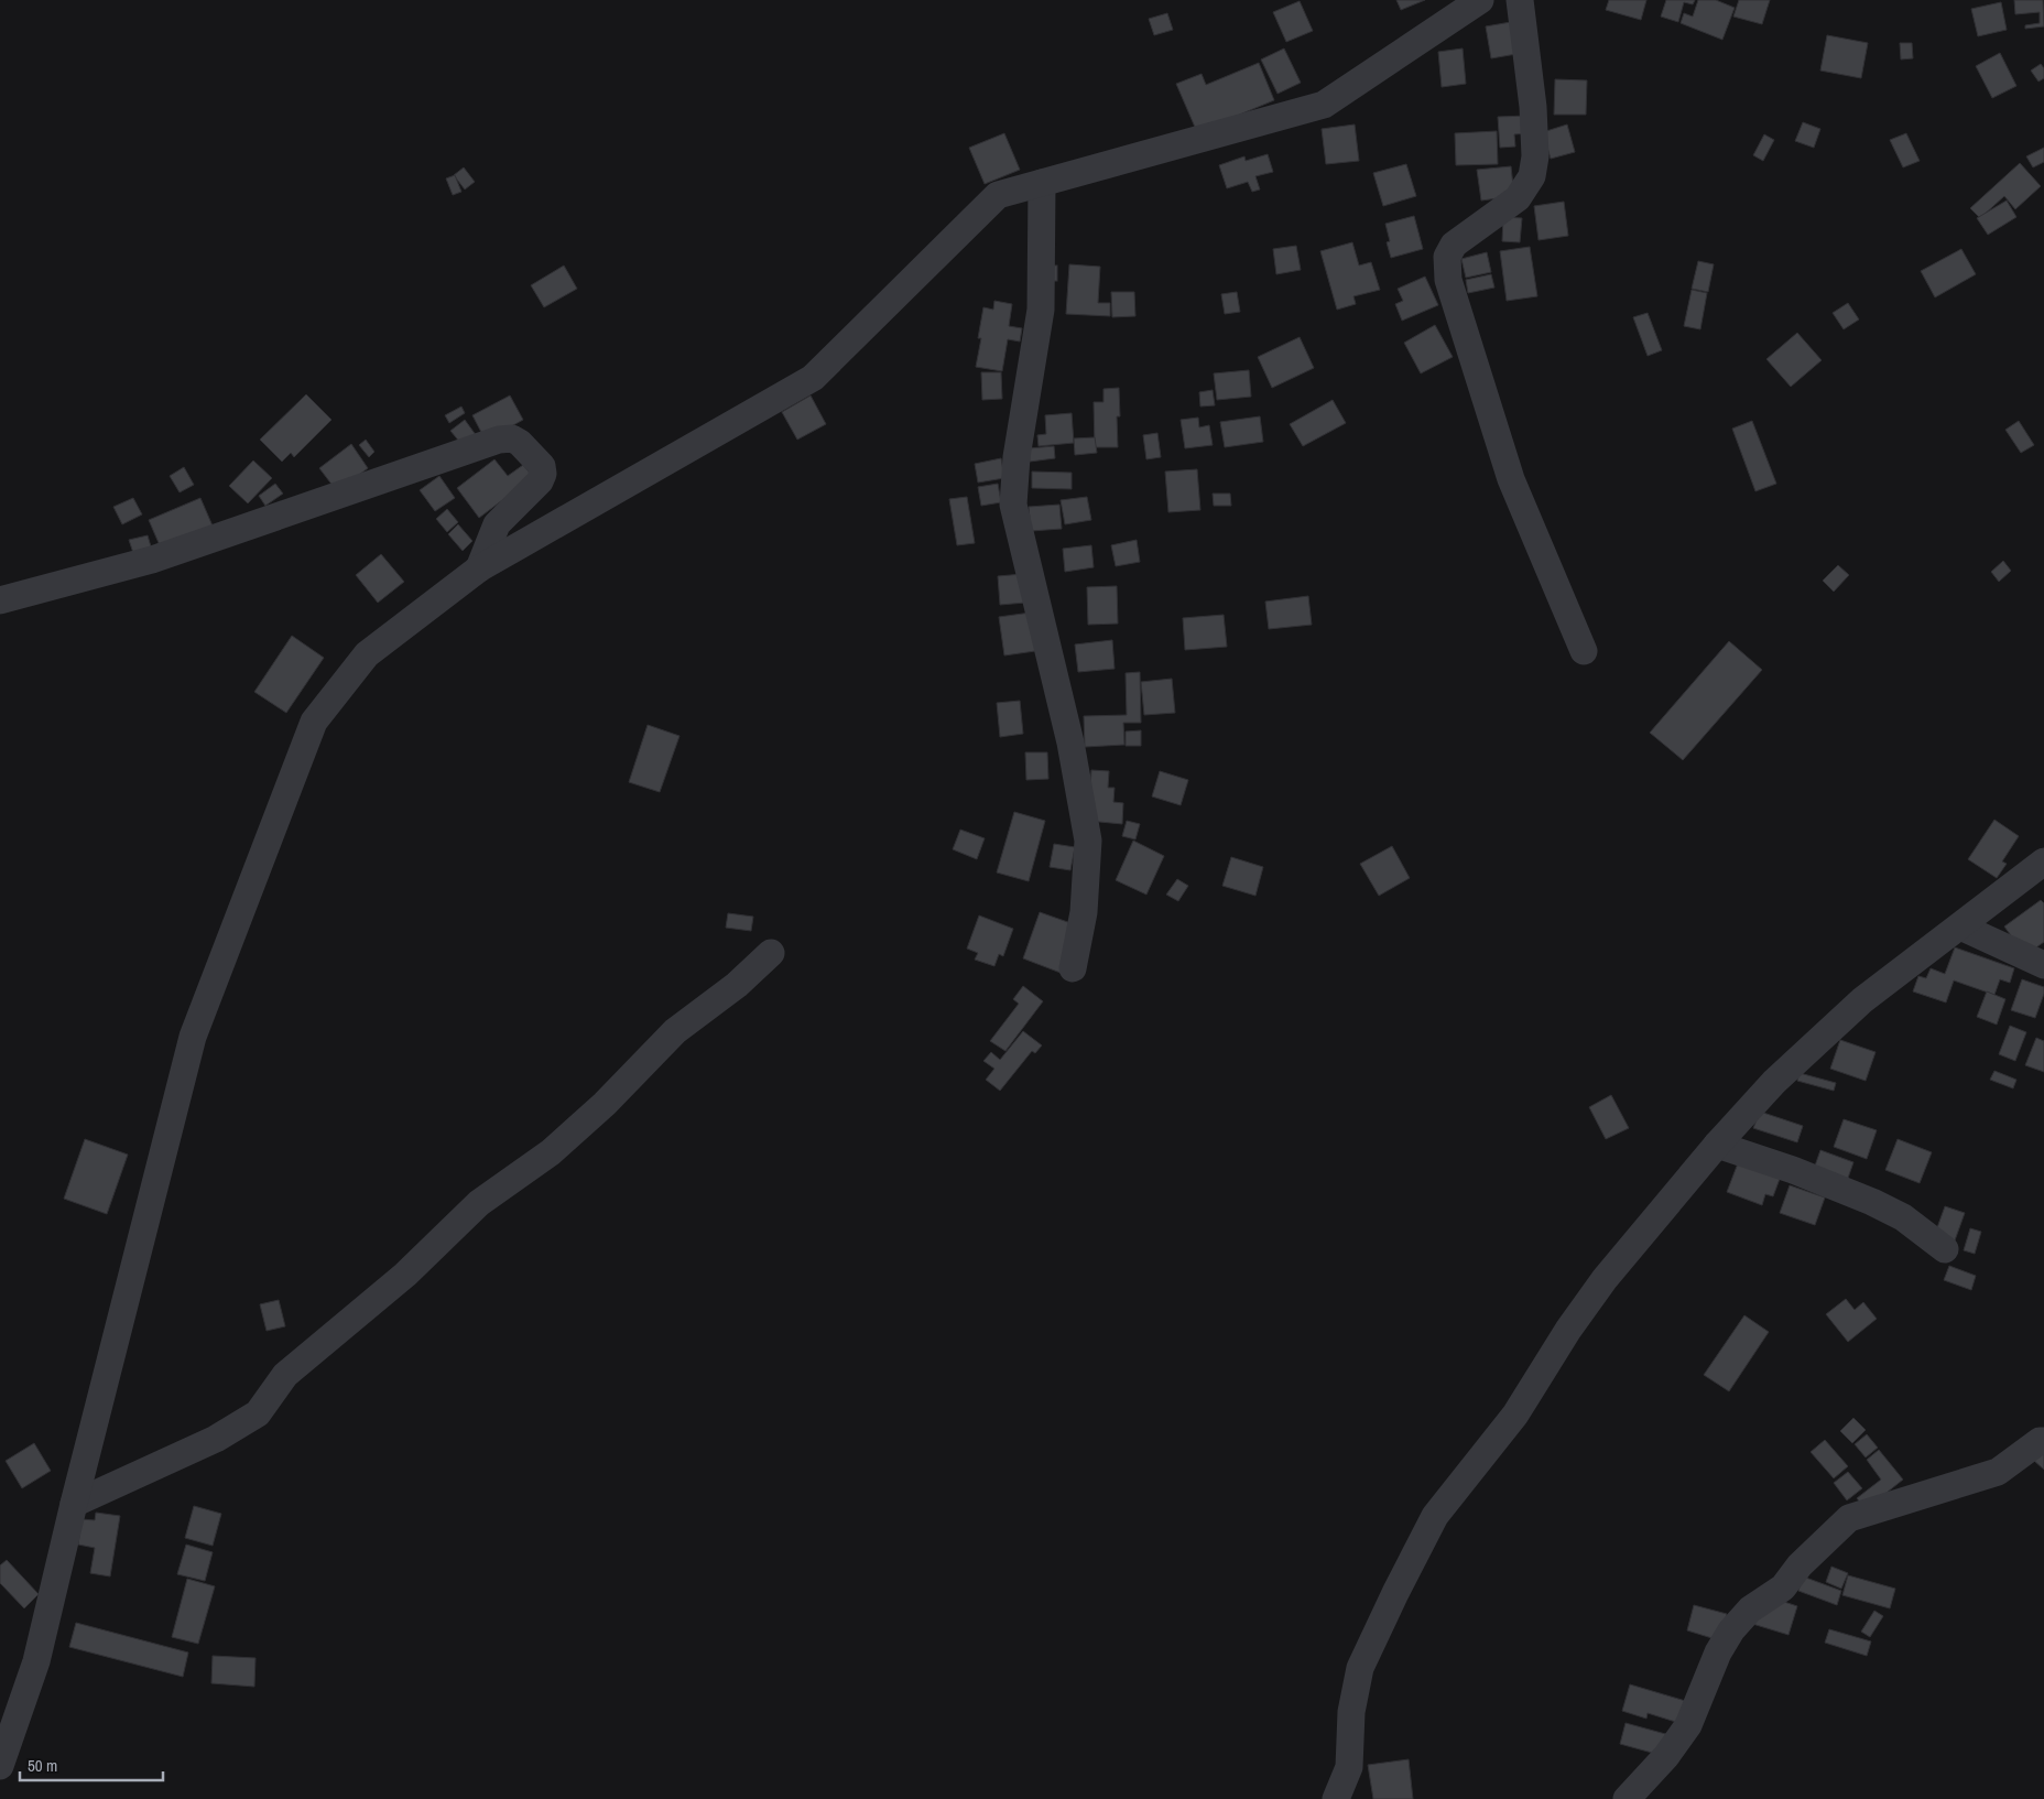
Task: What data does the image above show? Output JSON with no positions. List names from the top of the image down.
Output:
{
  "scale_bar": "50 m"
}
